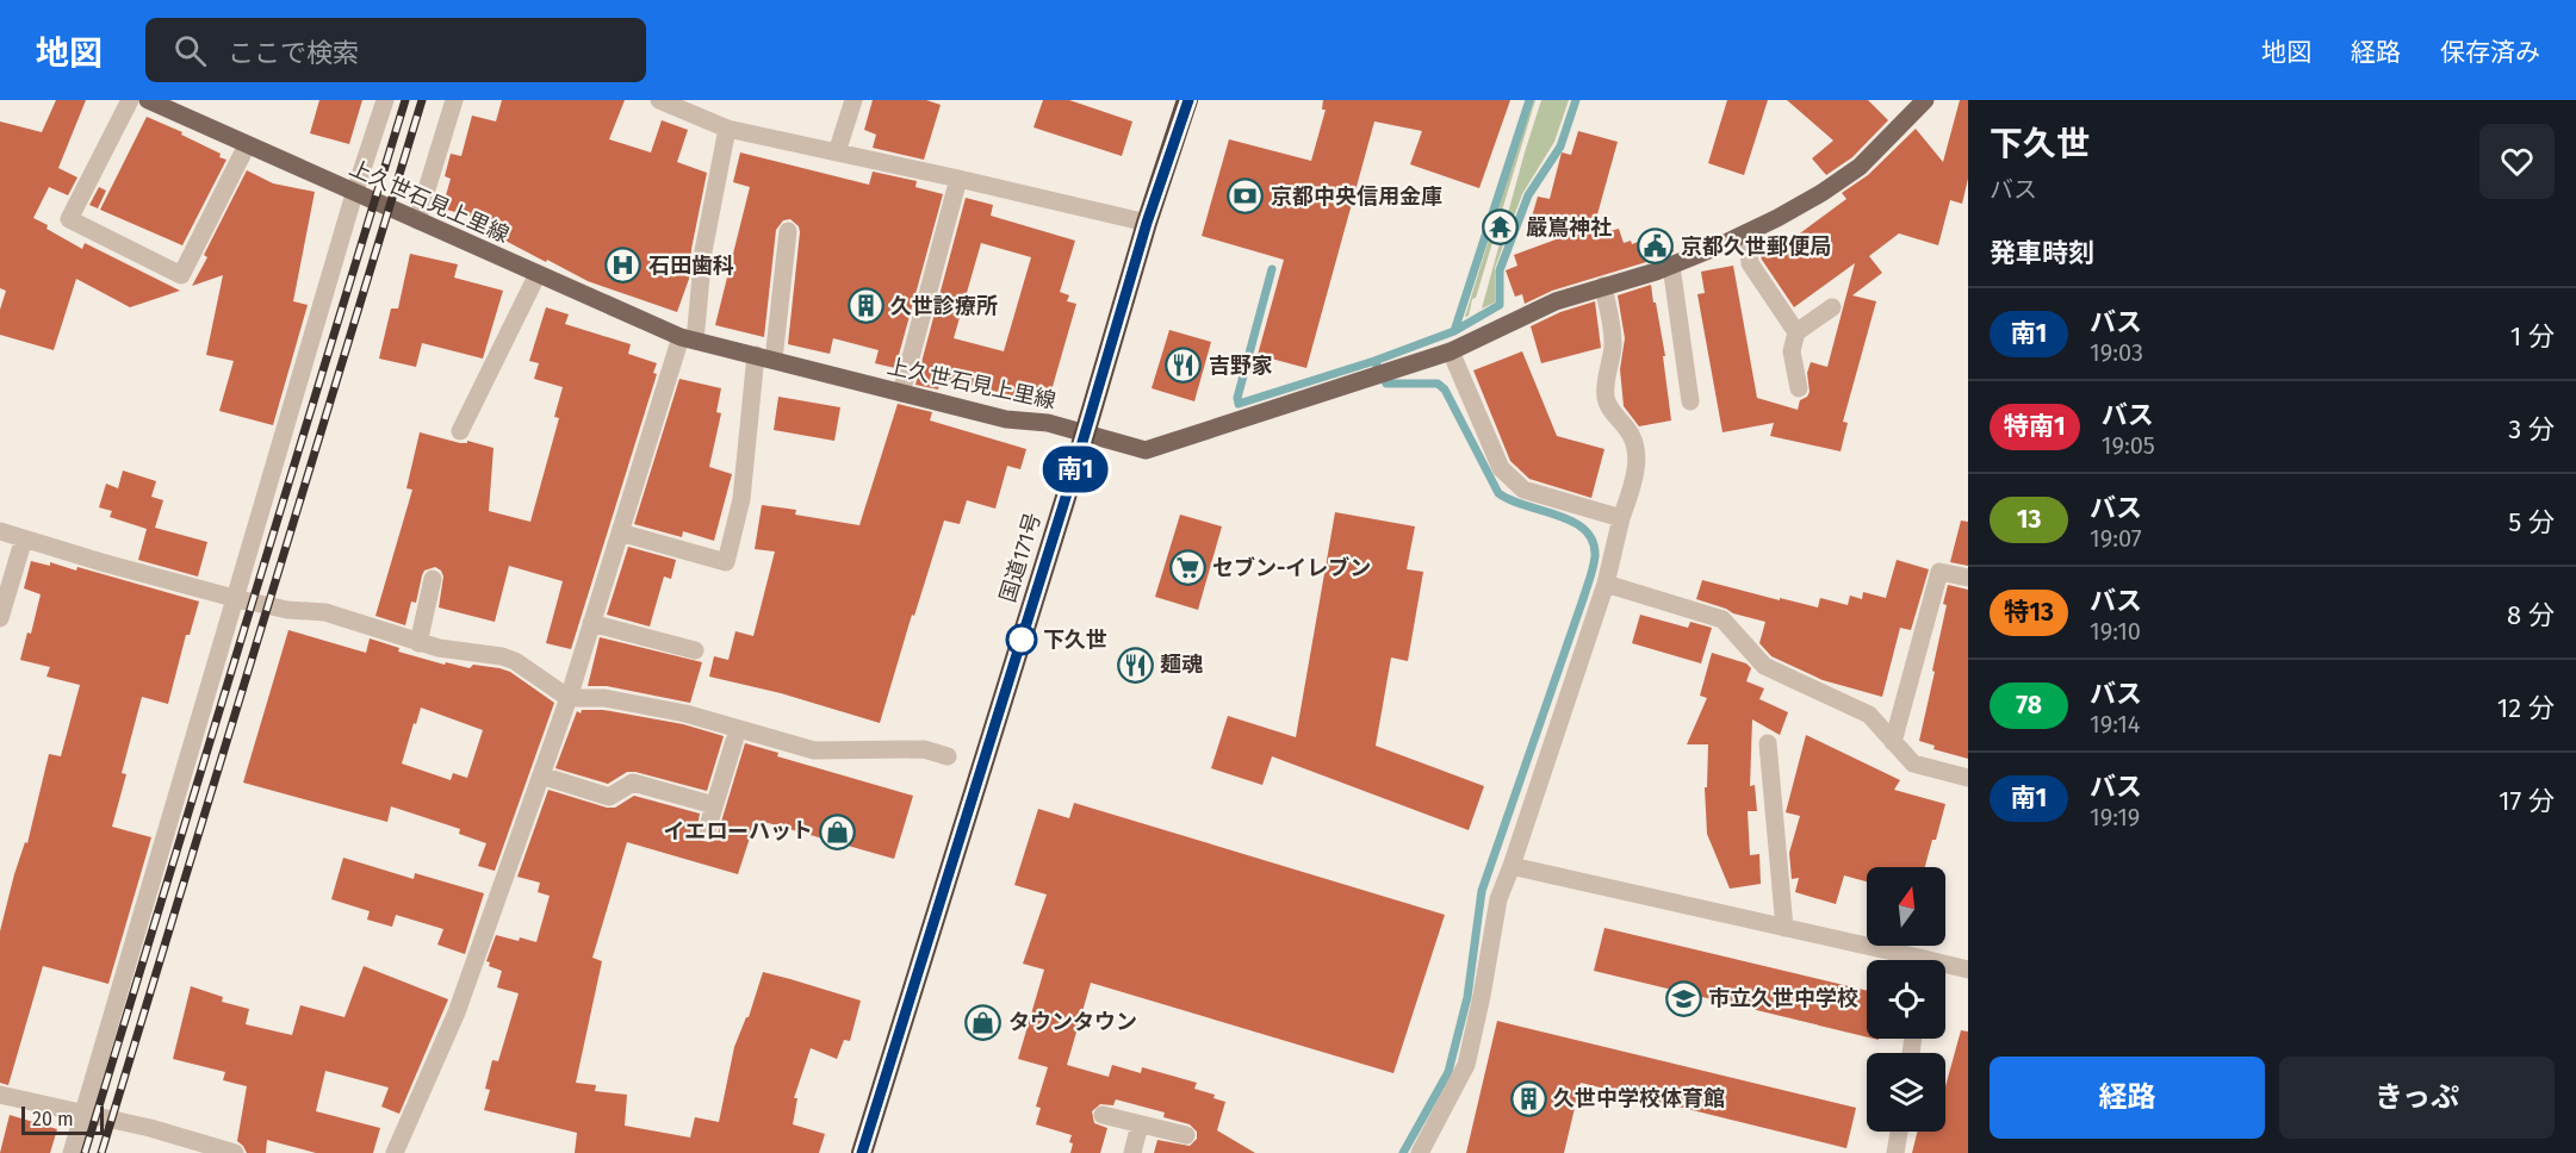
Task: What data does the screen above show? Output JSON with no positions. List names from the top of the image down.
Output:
{
  "streets": {
    "highway": ["国道171号"],
    "main road": ["上久世石見上里線"]
  },
  "crossings": [
    ["上久世石見上里線", "国道171号"]
  ],
  "places": {
    "bank": ["京都中央信用金庫"],
    "temple": ["嚴嶌神社"],
    "public building": ["京都久世郵便局"],
    "hospital": ["石田歯科"],
    "building": ["久世診療所", "久世中学校体育館"],
    "restaurant": ["吉野家", "麺魂"],
    "supermarket": ["セブン-イレブン"],
    "other": ["下久世"],
    "shop": ["イエローハット", "タウンタウン"],
    "school or university": ["市立久世中学校"]
  },
  "lines": ["bus line 南1"],
  "scale_bar": "20 m",
  "north": "top",
  "page": {
    "header": "地図",
    "search": "ここで検索",
    "nav": ["地図", "経路", "保存済み"],
    "on_map": "南1",
    "heading": [
      ["下久世", "バス"],
      "発車時刻"
    ],
    "list": [
      {
        "mark": "南1",
        "name": "バス",
        "note": "19:03",
        "value": "1 分"
      },
      {
        "mark": "特南1",
        "name": "バス",
        "note": "19:05",
        "value": "3 分"
      },
      {
        "mark": "13",
        "name": "バス",
        "note": "19:07",
        "value": "5 分"
      },
      {
        "mark": "特13",
        "name": "バス",
        "note": "19:10",
        "value": "8 分"
      },
      {
        "mark": "78",
        "name": "バス",
        "note": "19:14",
        "value": "12 分"
      },
      {
        "mark": "南1",
        "name": "バス",
        "note": "19:19",
        "value": "17 分"
      }
    ],
    "buttons": ["経路", "きっぷ"],
    "scale": "20 m"
  }
}
